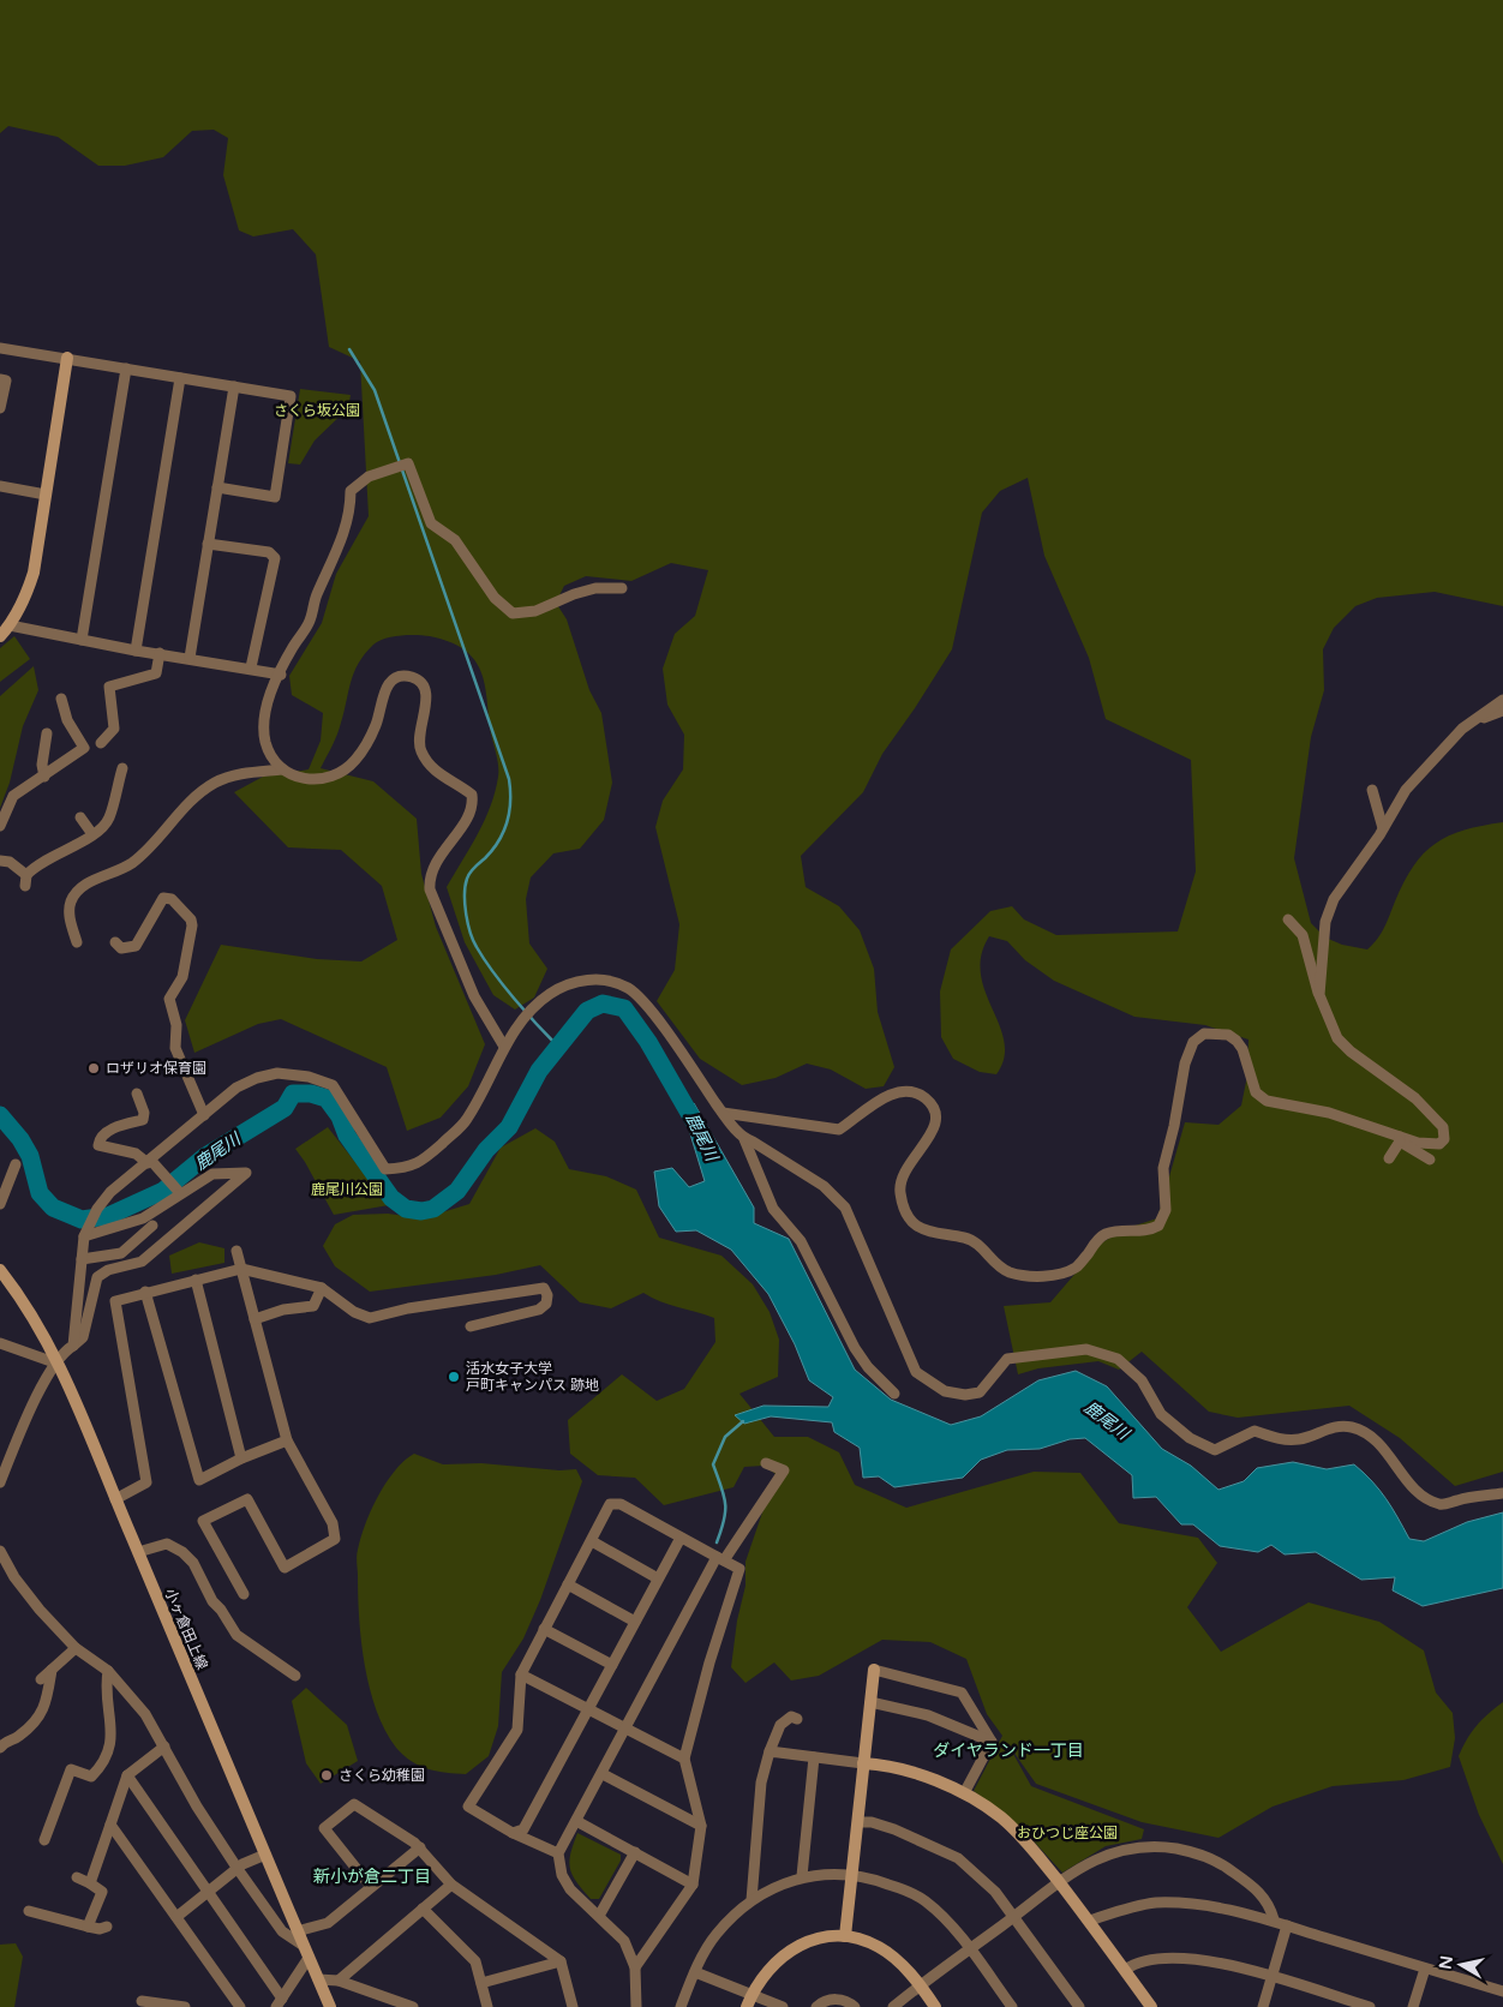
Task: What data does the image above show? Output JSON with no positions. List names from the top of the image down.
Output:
{
  "streets": {
    "street": ["小ヶ倉田上線"]
  },
  "districts": ["ダイヤランド一丁目", "新小が倉二丁目"],
  "water": ["鹿尾川"],
  "parks": ["さくら坂公園", "鹿尾川公園", "おひつじ座公園"],
  "places": ["ロザリオ保育園", "活水女子大学 戸町キャンパス 跡地", "さくら幼稚園"],
  "north": "left"
}
